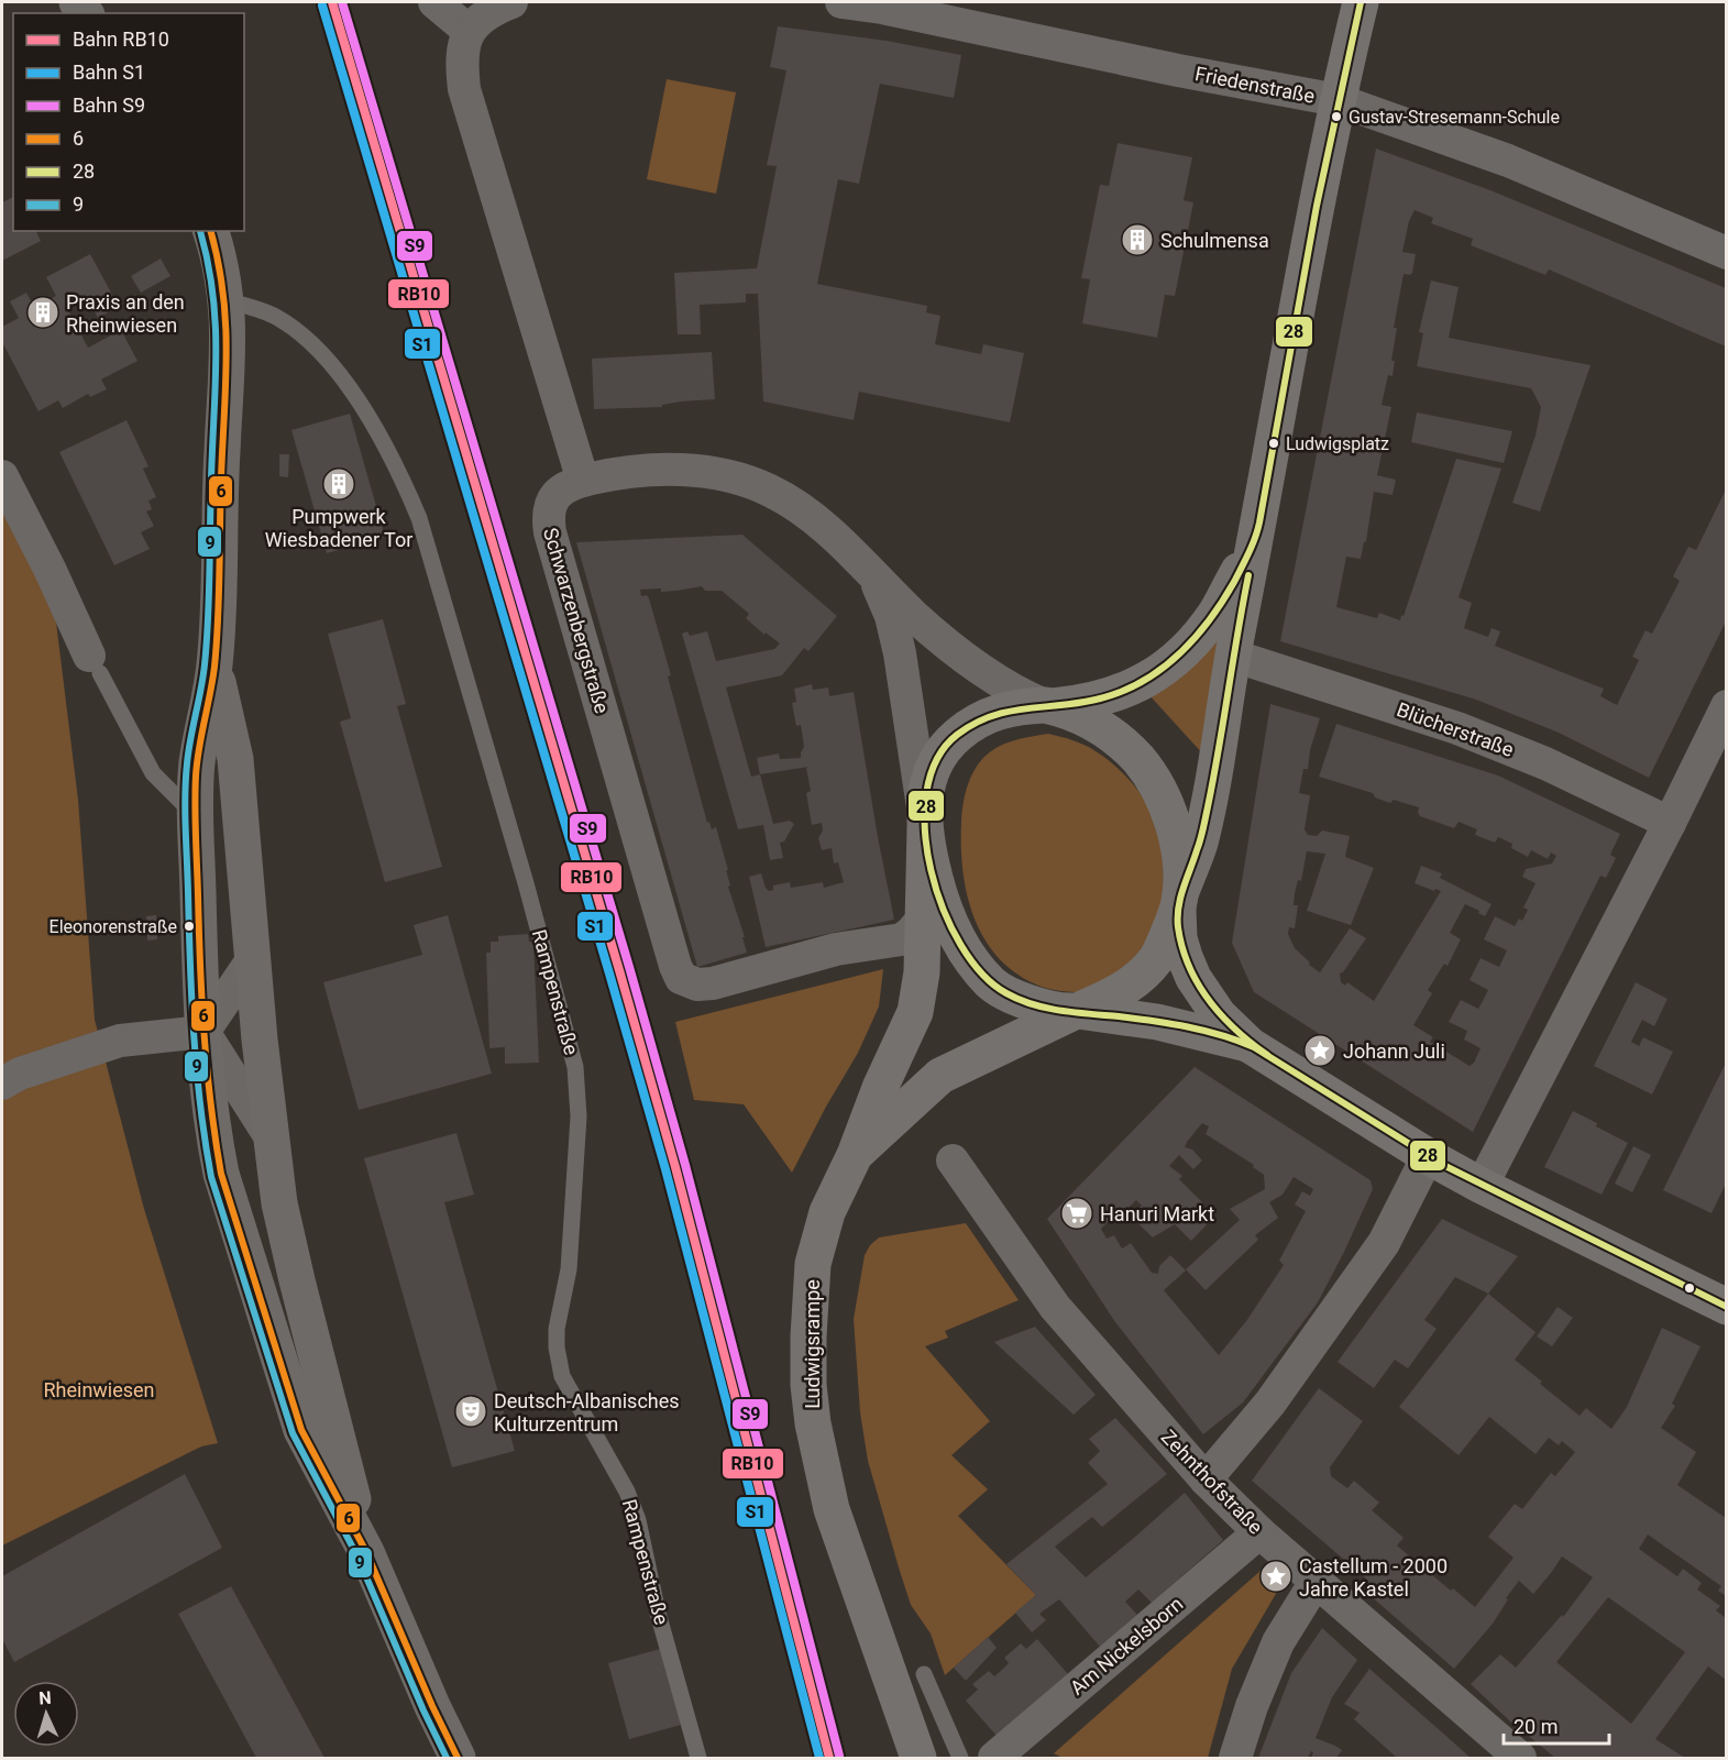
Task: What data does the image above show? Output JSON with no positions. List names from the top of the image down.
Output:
{
  "streets": {
    "main road": ["Ludwigsrampe"],
    "street": [
      "Friedenstraße",
      "Schwarzenbergstraße",
      "Blücherstraße",
      "Zehnthofstraße",
      "Am Nickelsborn"
    ],
    "lane": ["Rampenstraße"]
  },
  "crossings": [
    ["Schwarzenbergstraße", "Ludwigsrampe"],
    ["Zehnthofstraße", "Am Nickelsborn"]
  ],
  "parks": ["Rheinwiesen"],
  "places": {
    "other": ["Gustav-Stresemann-Schule", "Ludwigsplatz", "Eleonorenstraße"],
    "building": ["Schulmensa", "Praxis an den Rheinwiesen", "Pumpwerk Wiesbadener Tor"],
    "place": ["Johann Juli", "Castellum - 2000 Jahre Kastel"],
    "supermarket": ["Hanuri Markt"],
    "theatre": ["Deutsch-Albanisches Kulturzentrum"]
  },
  "lines": [
    "rail line RB10",
    "rail line S9",
    "transit line 28",
    "rail line S1",
    "transit line 6",
    "transit line 9"
  ],
  "legend": [
    "Bahn RB10",
    "Bahn S1",
    "Bahn S9",
    "6",
    "28",
    "9"
  ],
  "scale_bar": "20 m",
  "north": "top"
}
